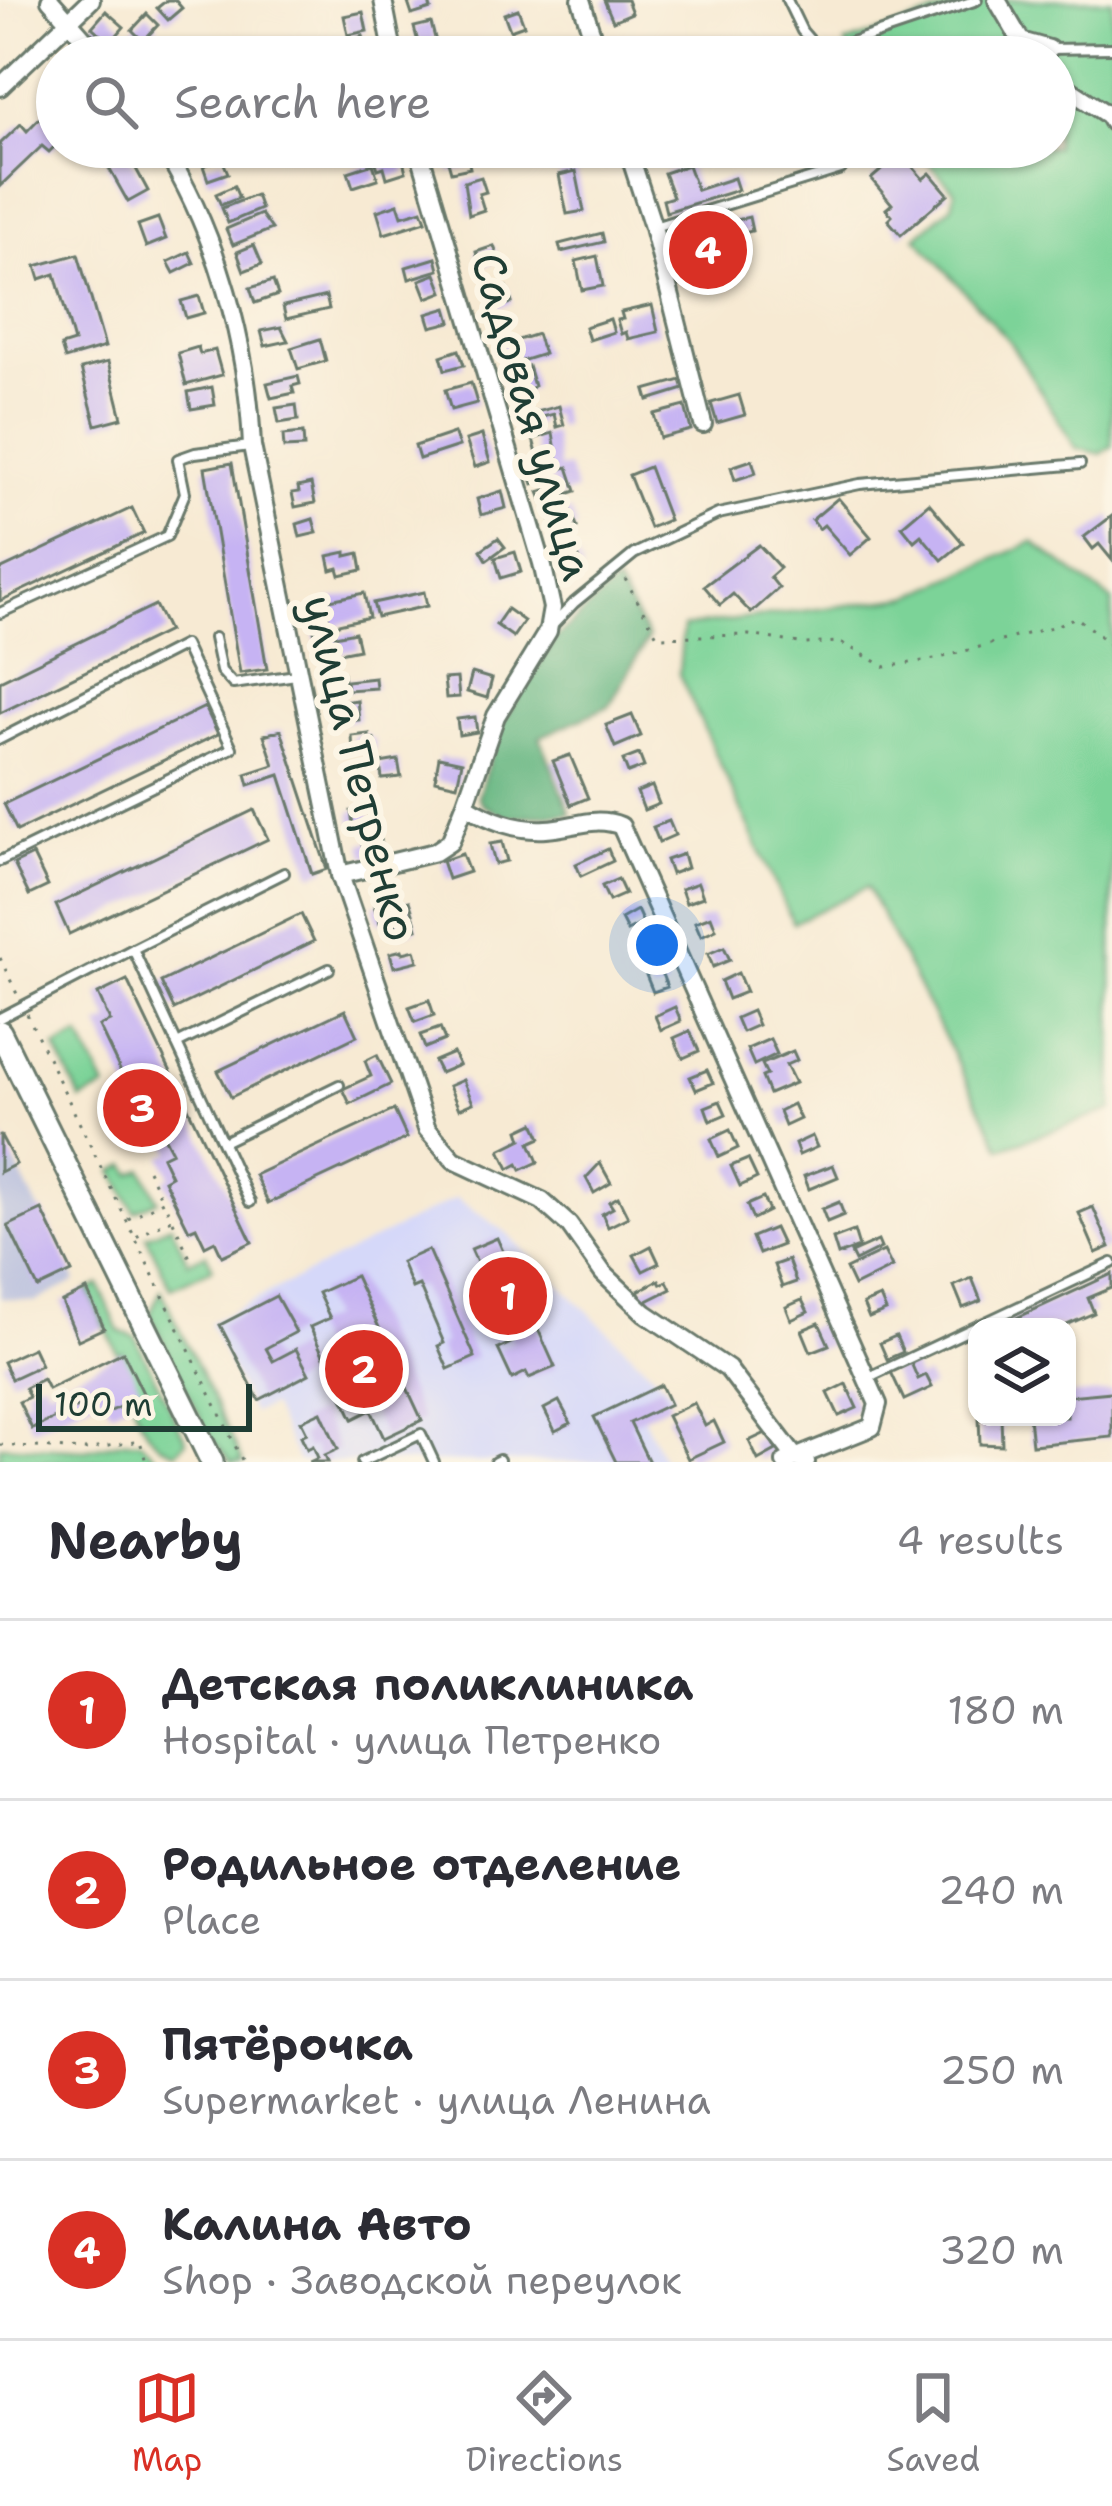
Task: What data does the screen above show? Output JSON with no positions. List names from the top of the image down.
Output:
{
  "streets": {
    "street": ["Садовая улица", "улица Петренко"]
  },
  "crossings": [
    ["Садовая улица", "улица Петренко"]
  ],
  "scale_bar": "100 m",
  "page": {
    "search": "Search here",
    "pins": [
      "4",
      "3",
      "1",
      "2"
    ],
    "scale": "100 m",
    "heading": ["Nearby", "4 results"],
    "list": [
      {
        "mark": "1",
        "name": "Детская поликлиника",
        "note": "Hospital · улица Петренко",
        "value": "180 m"
      },
      {
        "mark": "2",
        "name": "Родильное отделение",
        "note": "Place",
        "value": "240 m"
      },
      {
        "mark": "3",
        "name": "Пятёрочка",
        "note": "Supermarket · улица Ленина",
        "value": "250 m"
      },
      {
        "mark": "4",
        "name": "Калина Авто",
        "note": "Shop · Заводской переулок",
        "value": "320 m"
      }
    ],
    "nav": ["Map", "Directions", "Saved"]
  }
}
